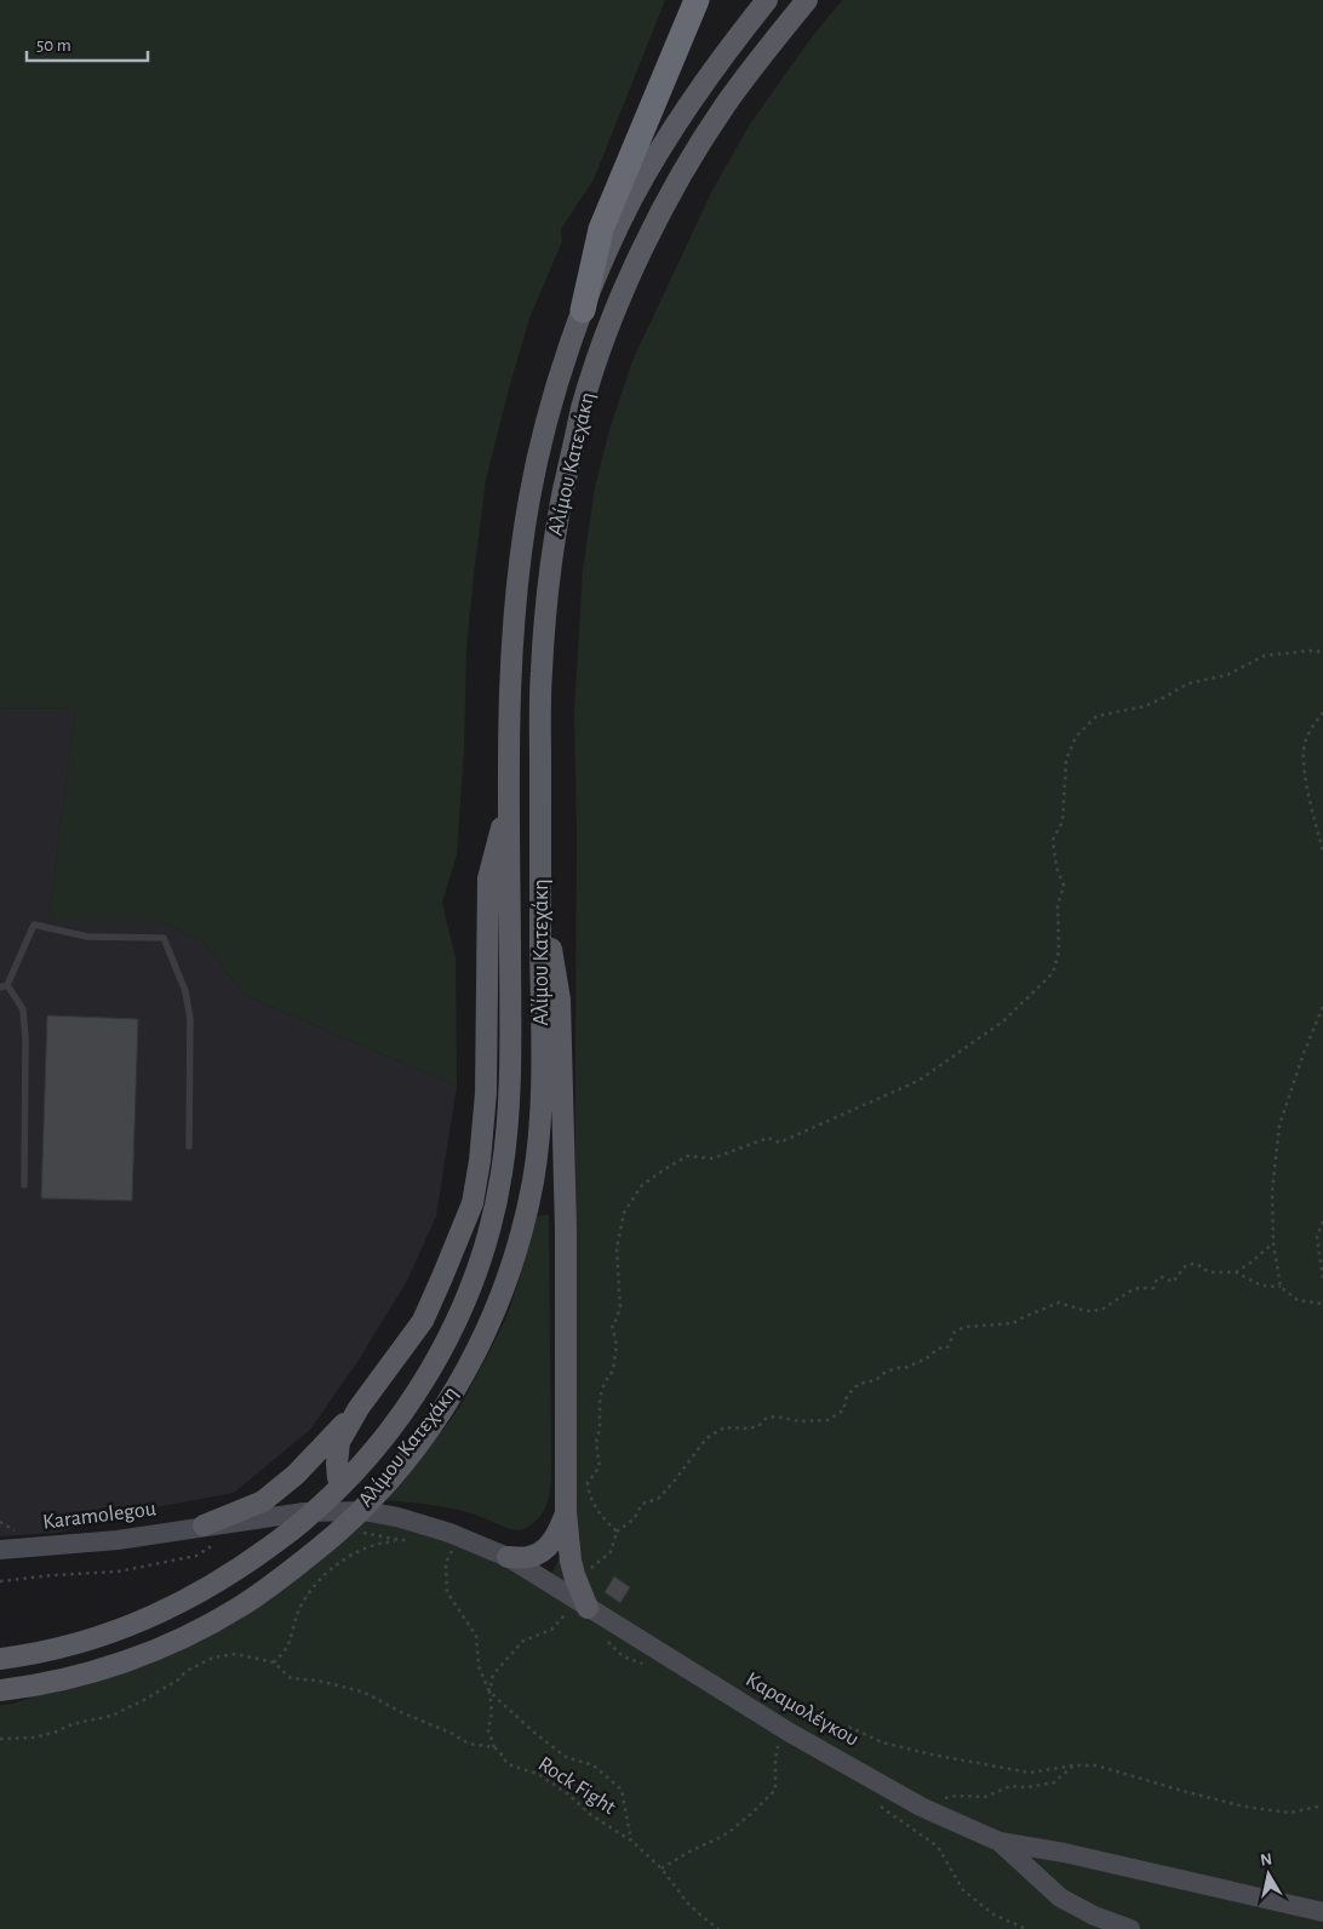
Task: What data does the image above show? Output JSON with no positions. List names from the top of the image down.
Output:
{
  "streets": {
    "main road": ["Αλίμου Κατεχάκη"],
    "street": ["Karamolegou", "Καραμολέγκου"],
    "path": ["Rock Fight"]
  },
  "scale_bar": "50 m",
  "north": "top"
}
